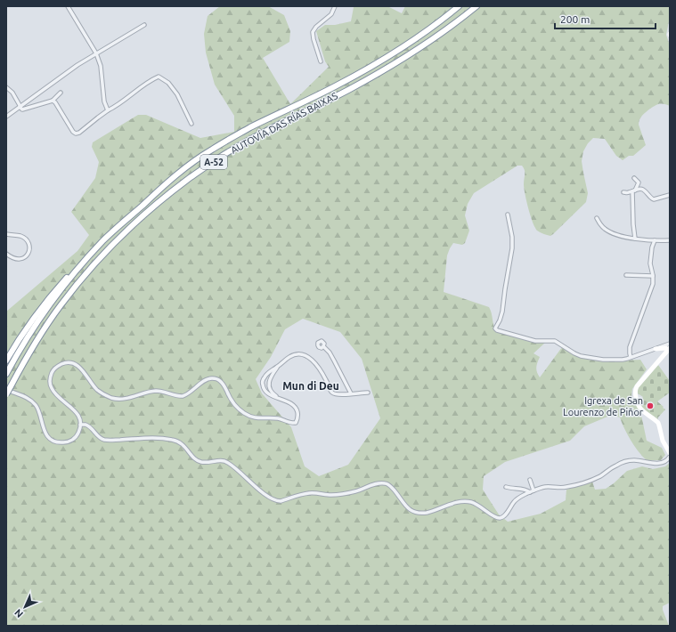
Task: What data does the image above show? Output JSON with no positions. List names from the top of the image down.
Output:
{
  "streets": {
    "highway": ["AUTOVÍA DAS RÍAS BAIXAS", "A-52"]
  },
  "districts": ["Mun di Deu"],
  "places": ["Igrexa de San Lourenzo de Piñor"],
  "scale_bar": "200 m",
  "north": "bottom left"
}
